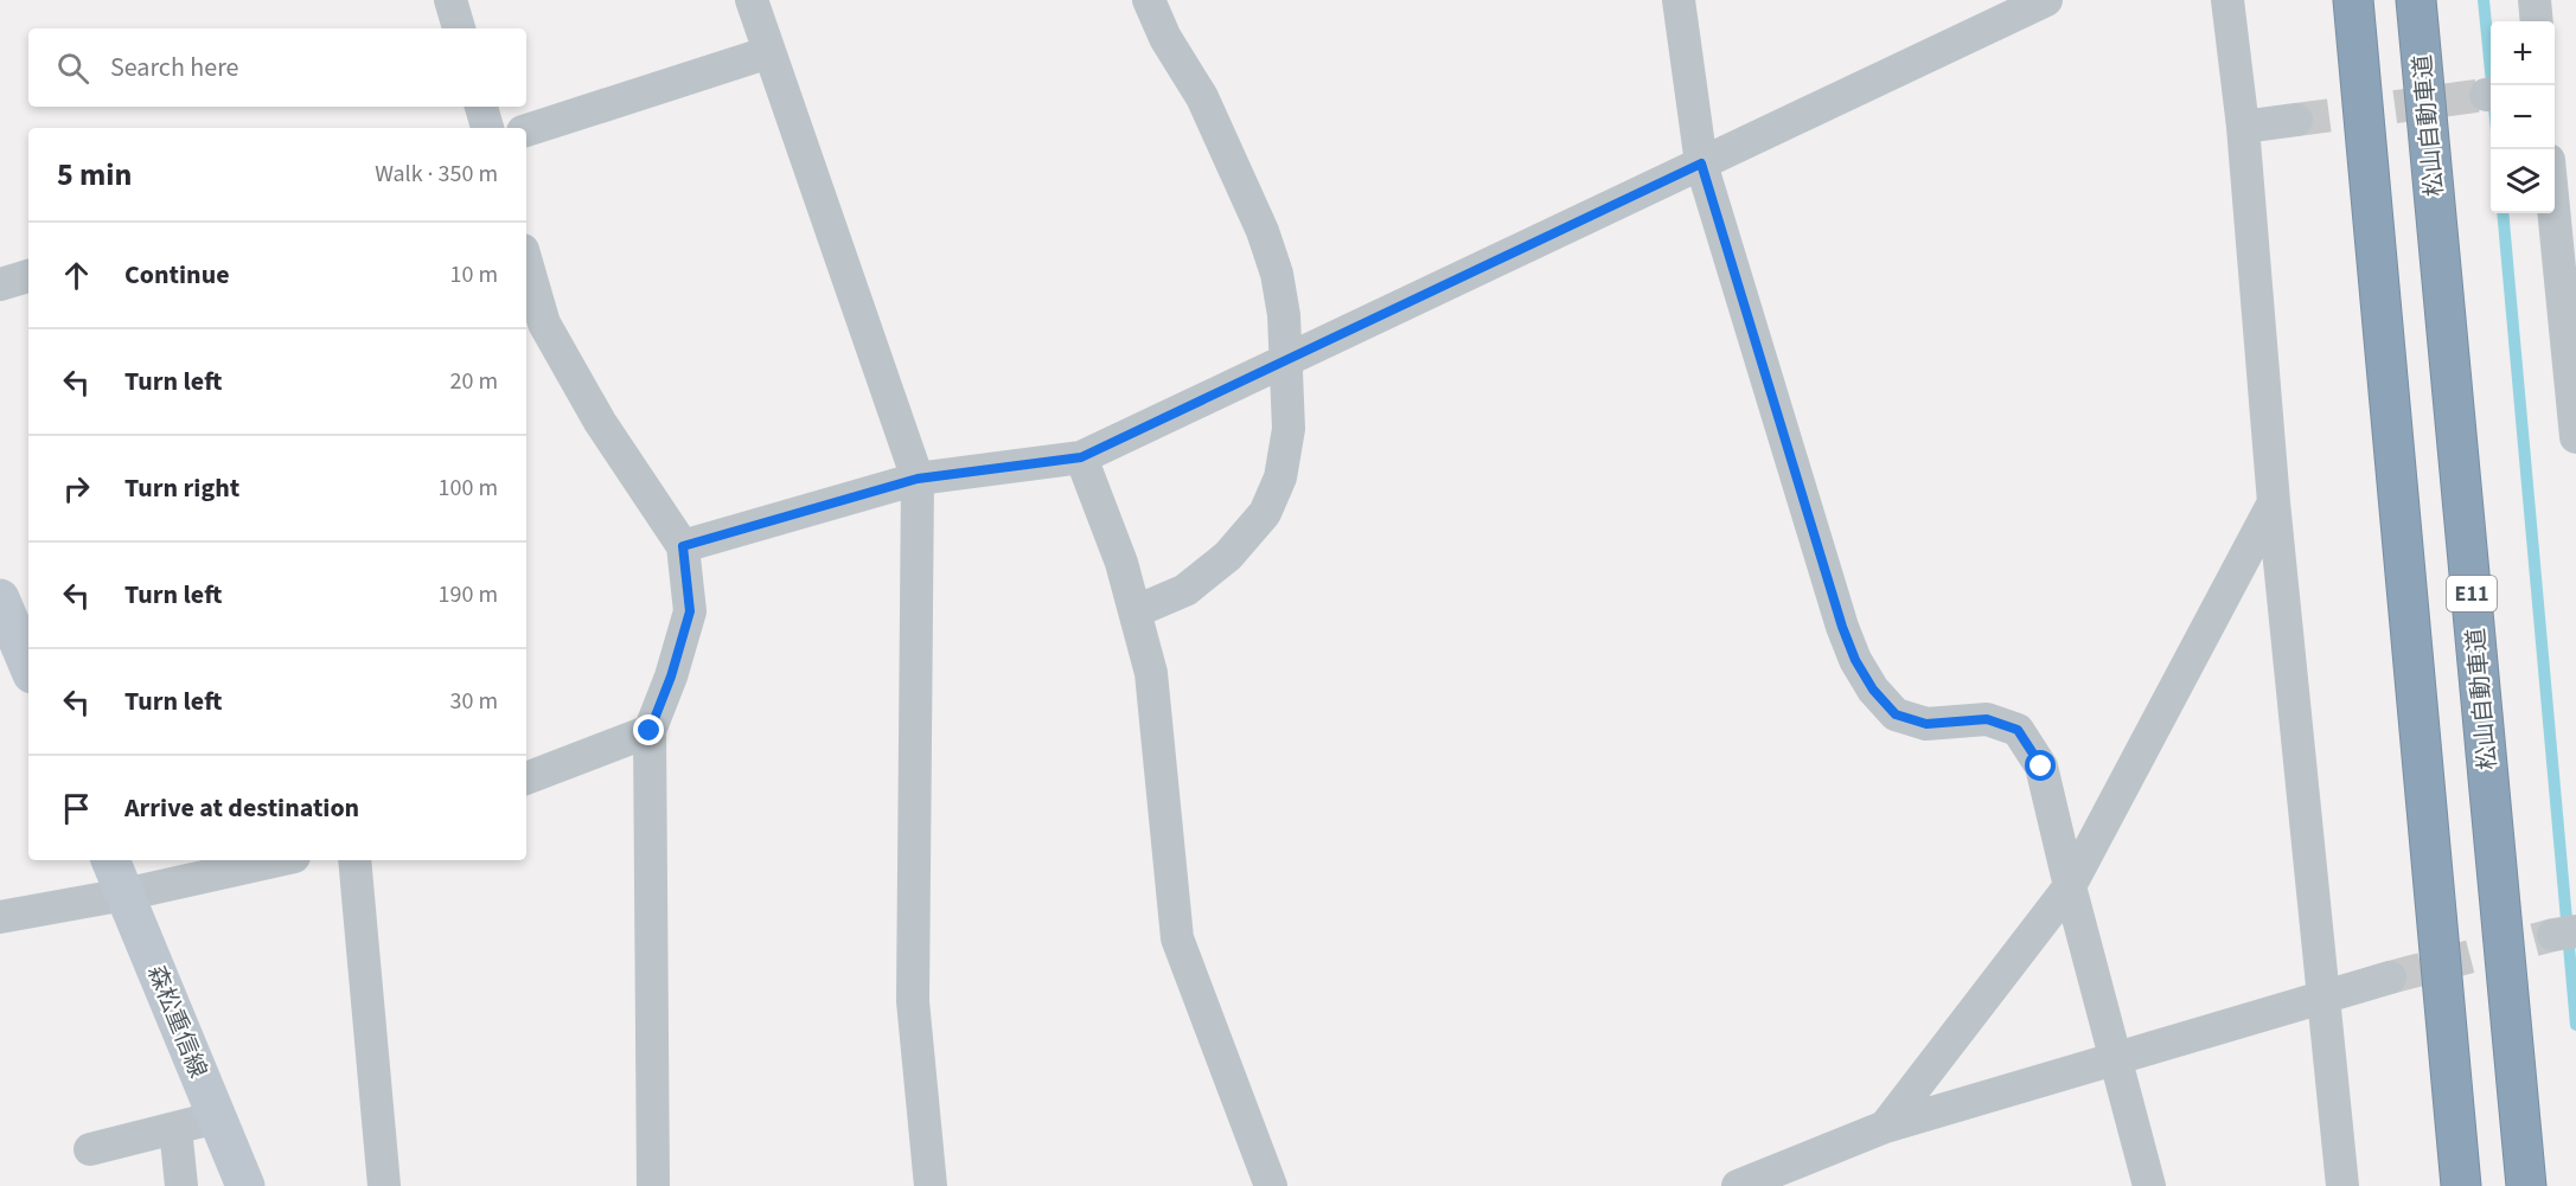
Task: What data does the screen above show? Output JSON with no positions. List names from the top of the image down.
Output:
{
  "streets": {
    "highway": ["松山自動車道", "E11"],
    "main road": ["森松重信線"]
  },
  "page": {
    "map_buttons": ["+", "−"],
    "search": "Search here",
    "heading": ["5 min", "Walk · 350 m"],
    "list": [
      ["Continue", "10 m"],
      ["Turn left", "20 m"],
      ["Turn right", "100 m"],
      ["Turn left", "190 m"],
      ["Turn left", "30 m"],
      "Arrive at destination"
    ]
  }
}
